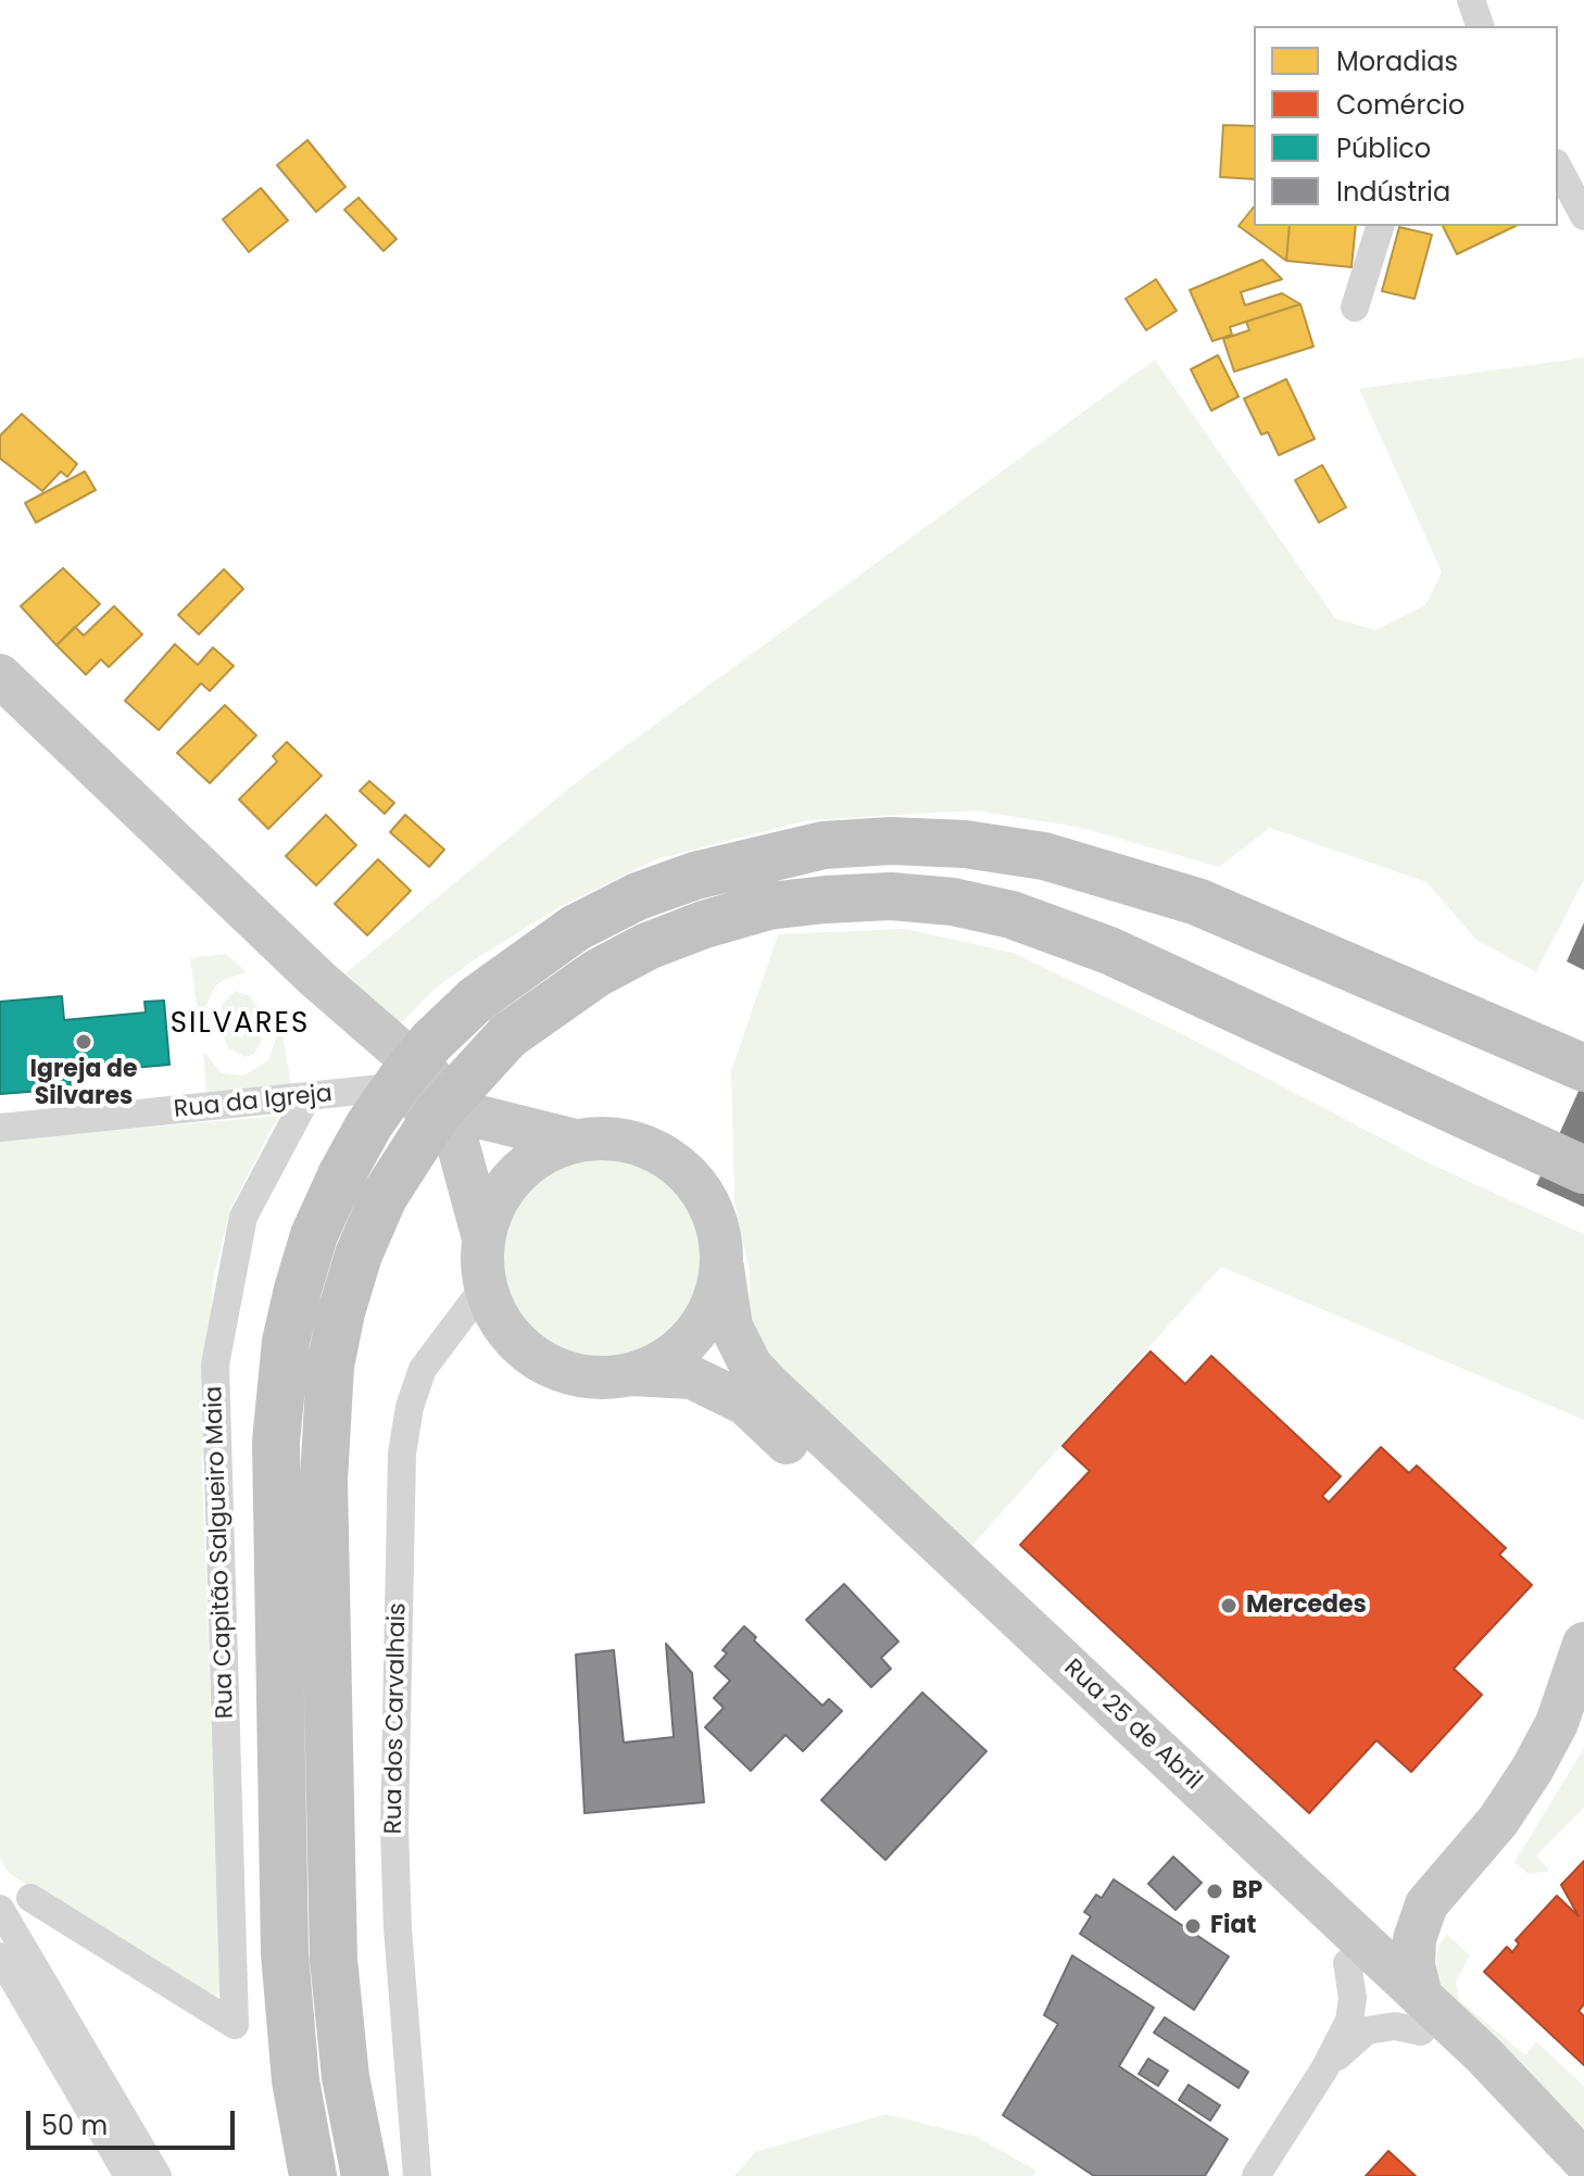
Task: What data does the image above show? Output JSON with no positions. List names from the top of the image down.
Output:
{
  "streets": {
    "main road": ["Rua 25 de Abril"],
    "street": ["Rua da Igreja", "Rua Capitão Salgueiro Maia", "Rua dos Carvalhais"]
  },
  "crossings": [
    ["Rua da Igreja", "Rua Capitão Salgueiro Maia"],
    ["Rua dos Carvalhais", "Rua 25 de Abril"]
  ],
  "districts": ["SILVARES"],
  "places": [
    "Igreja de Silvares",
    "Mercedes",
    "BP",
    "Fiat"
  ],
  "legend": [
    "Moradias",
    "Comércio",
    "Público",
    "Indústria"
  ],
  "scale_bar": "50 m"
}
